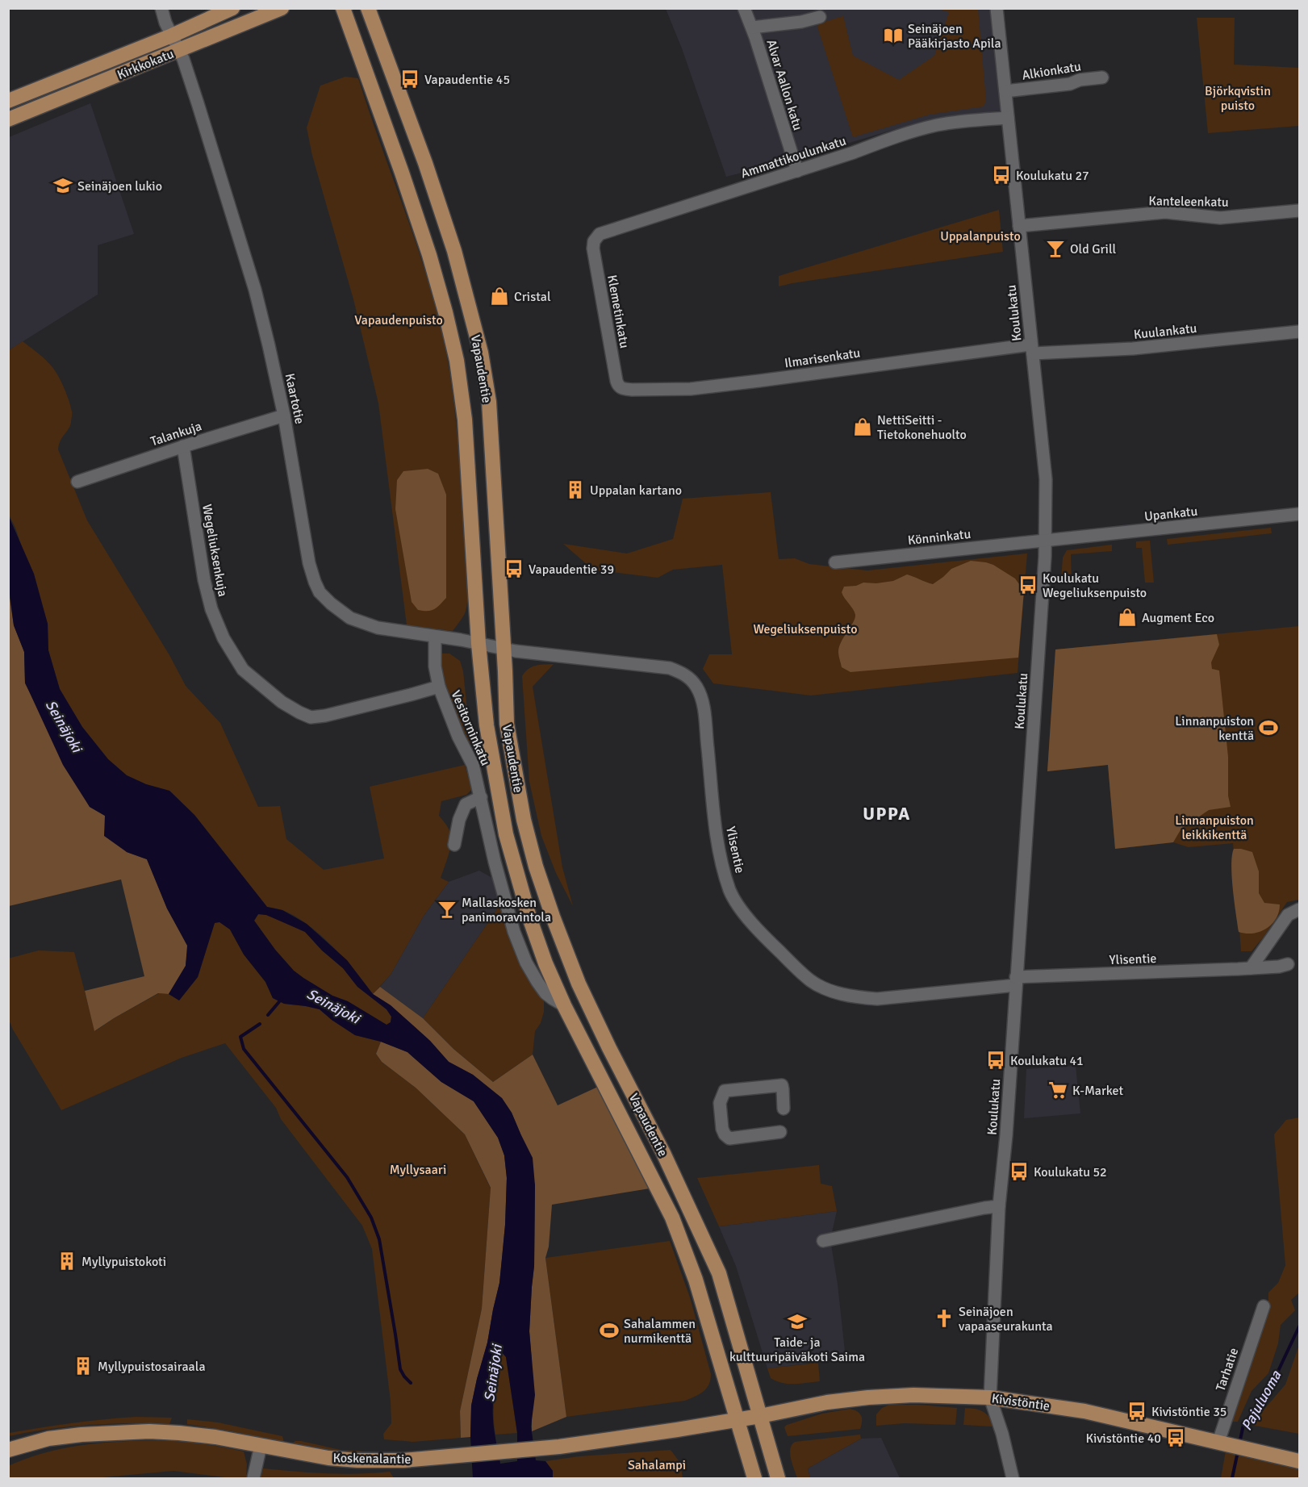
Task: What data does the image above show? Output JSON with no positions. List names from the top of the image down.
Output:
{
  "streets": {
    "main road": [
      "Kirkkokatu",
      "Vapaudentie",
      "Kivistöntie",
      "Koskenalantie"
    ],
    "street": [
      "Alkionkatu",
      "Alvar Aallon katu",
      "Ammattikoulunkatu",
      "Kanteleenkatu",
      "Klemetinkatu",
      "Koulukatu",
      "Kuulankatu",
      "Ilmarisenkatu",
      "Kaartotie",
      "Talankuja",
      "Upankatu",
      "Könninkatu",
      "Wegeliuksenkuja",
      "Vesitorninkatu",
      "Ylisentie",
      "Tarhatie"
    ]
  },
  "crossings": [
    ["Kirkkokatu", "Kaartotie"],
    ["Alkionkatu", "Koulukatu"],
    ["Alvar Aallon katu", "Ammattikoulunkatu"],
    ["Ammattikoulunkatu", "Klemetinkatu"],
    ["Ammattikoulunkatu", "Koulukatu"],
    ["Kanteleenkatu", "Koulukatu"],
    ["Klemetinkatu", "Ilmarisenkatu"],
    ["Koulukatu", "Kuulankatu"],
    ["Koulukatu", "Ilmarisenkatu"],
    ["Koulukatu", "Upankatu"],
    ["Koulukatu", "Könninkatu"],
    ["Koulukatu", "Ylisentie"],
    ["Koulukatu", "Kivistöntie"],
    ["Kuulankatu", "Ilmarisenkatu"],
    ["Vapaudentie", "Kaartotie"],
    ["Vapaudentie", "Vesitorninkatu"],
    ["Vapaudentie", "Ylisentie"],
    ["Vapaudentie", "Kivistöntie"],
    ["Vapaudentie", "Koskenalantie"],
    ["Kaartotie", "Talankuja"],
    ["Kaartotie", "Vesitorninkatu"],
    ["Kaartotie", "Ylisentie"],
    ["Talankuja", "Wegeliuksenkuja"],
    ["Upankatu", "Könninkatu"],
    ["Wegeliuksenkuja", "Vesitorninkatu"],
    ["Tarhatie", "Kivistöntie"],
    ["Kivistöntie", "Koskenalantie"]
  ],
  "districts": ["UPPA"],
  "water": ["Seinäjoki", "Pajuluoma"],
  "parks": [
    "Björkqvistin puisto",
    "Uppalanpuisto",
    "Vapaudenpuisto",
    "Wegeliuksenpuisto",
    "Linnanpuiston leikkikenttä",
    "Myllysaari",
    "Sahalampi"
  ],
  "places": {
    "library": ["Seinäjoen Pääkirjasto Apila"],
    "bus stop": [
      "Vapaudentie 45",
      "Koulukatu 27",
      "Vapaudentie 39",
      "Koulukatu Wegeliuksenpuisto",
      "Koulukatu 41",
      "Koulukatu 52",
      "Kivistöntie 35",
      "Kivistöntie 40"
    ],
    "school or university": ["Seinäjoen lukio", "Taide- ja kulttuuripäiväkoti Saima"],
    "bar": ["Old Grill", "Mallaskosken panimoravintola"],
    "shop": ["Cristal", "NettiSeitti - Tietokonehuolto", "Augment Eco"],
    "building": ["Uppalan kartano", "Myllypuistokoti", "Myllypuistosairaala"],
    "sports": ["Linnanpuiston kenttä", "Sahalammen nurmikenttä"],
    "supermarket": ["K-Market"],
    "church": ["Seinäjoen vapaaseurakunta"]
  }
}
